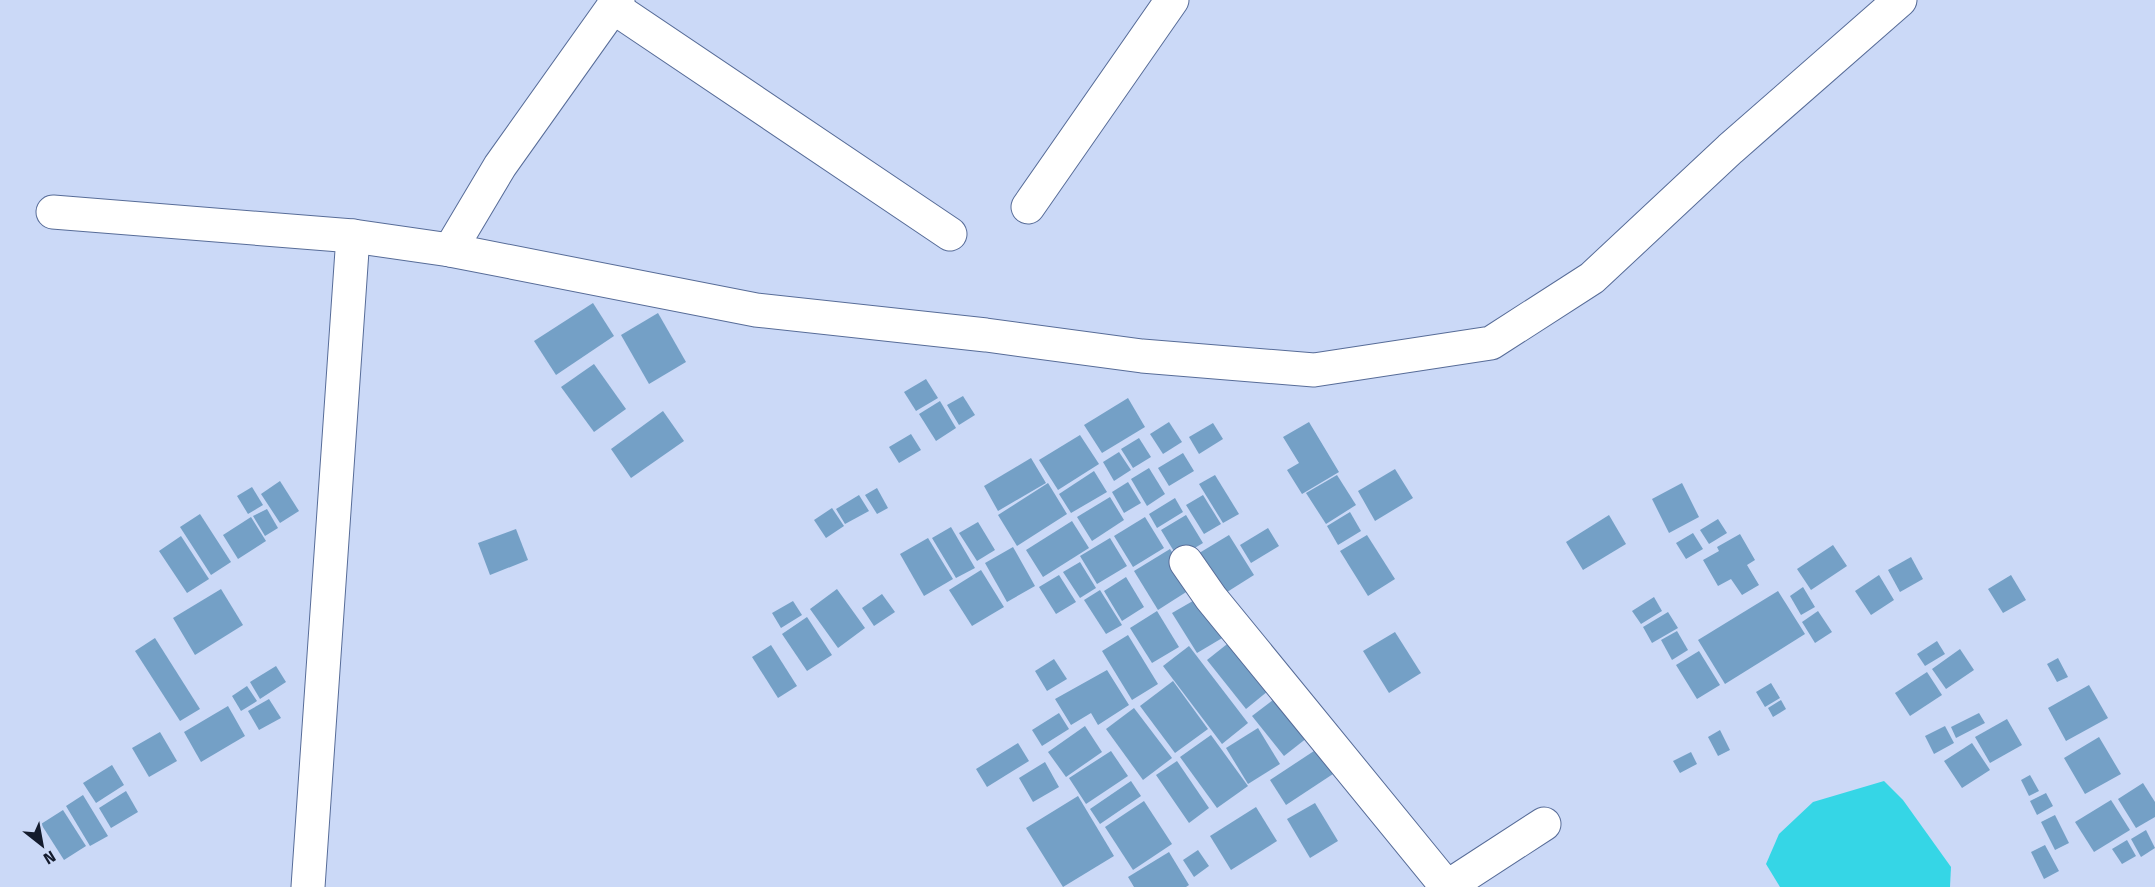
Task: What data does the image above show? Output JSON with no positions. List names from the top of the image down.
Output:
{
  "north": "bottom right"
}
